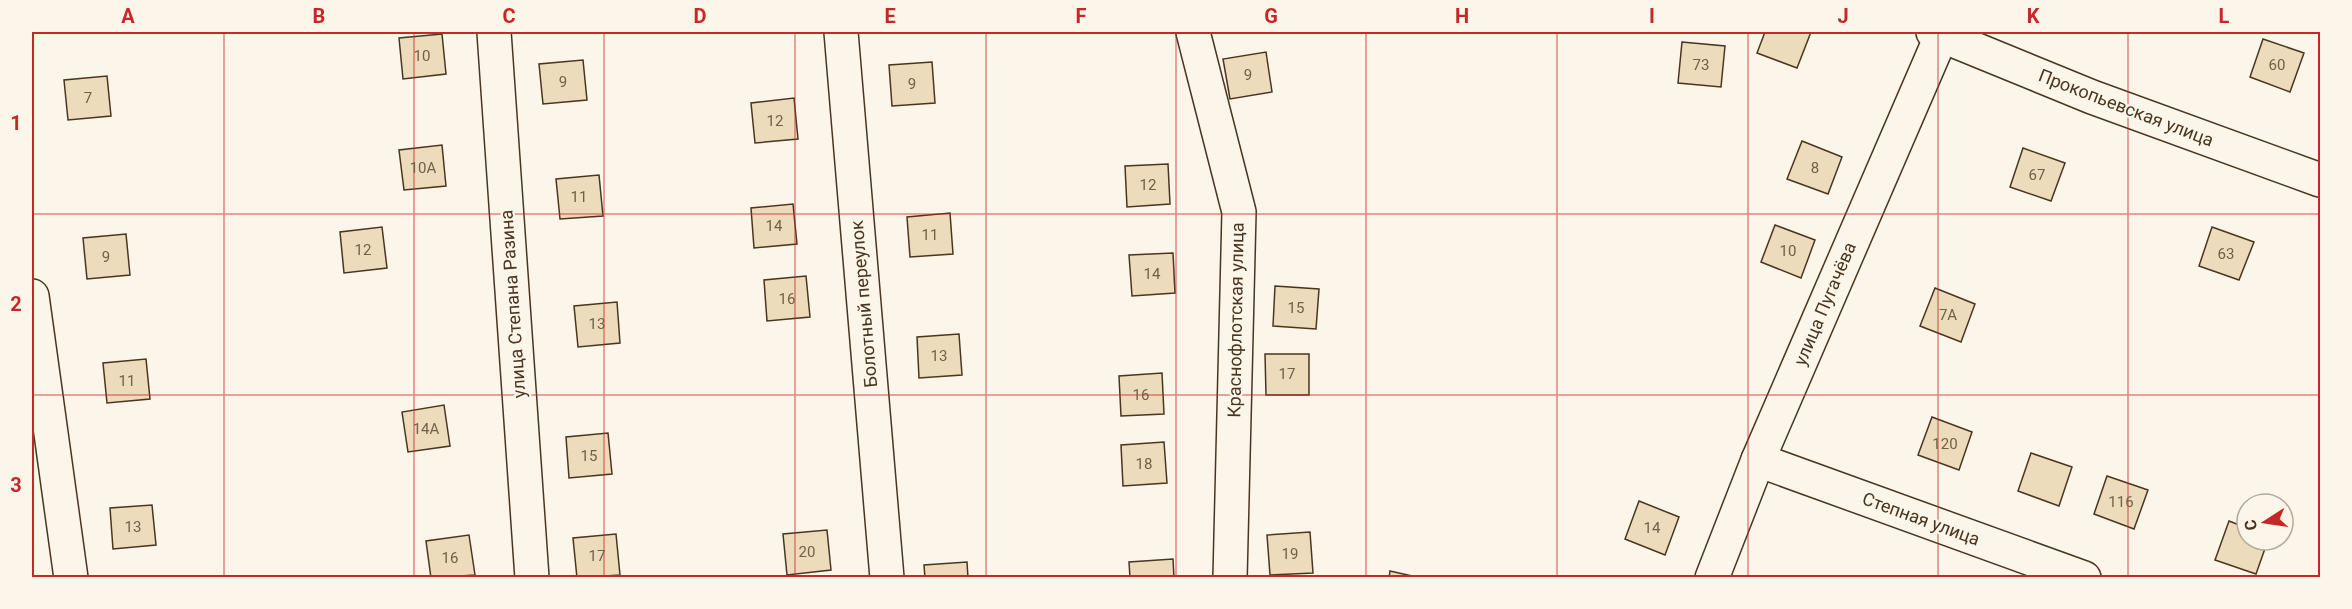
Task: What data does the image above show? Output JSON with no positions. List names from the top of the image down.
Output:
{
  "streets": {
    "street": [
      "Прокопьевская улица",
      "улица Степана Разина",
      "Болотный переулок",
      "улица Пугачёва",
      "Краснофлотская улица",
      "Степная улица"
    ]
  },
  "crossings": [
    ["Прокопьевская улица", "улица Пугачёва"],
    ["улица Пугачёва", "Степная улица"]
  ],
  "house_numbers": [
    "10",
    "73",
    "60",
    "9",
    "9",
    "9",
    "7",
    "12",
    "10А",
    "8",
    "67",
    "12",
    "11",
    "14",
    "11",
    "12",
    "10",
    "63",
    "9",
    "14",
    "16",
    "15",
    "7А",
    "13",
    "13",
    "17",
    "11",
    "16",
    "14А",
    "120",
    "15",
    "18",
    "116",
    "13",
    "14",
    "20",
    "19",
    "17",
    "16"
  ],
  "north": "left",
  "grid": {
    "columns": [
      "A",
      "B",
      "C",
      "D",
      "E",
      "F",
      "G",
      "H",
      "I",
      "J",
      "K",
      "L"
    ],
    "rows": ["1", "2", "3"]
  }
}
